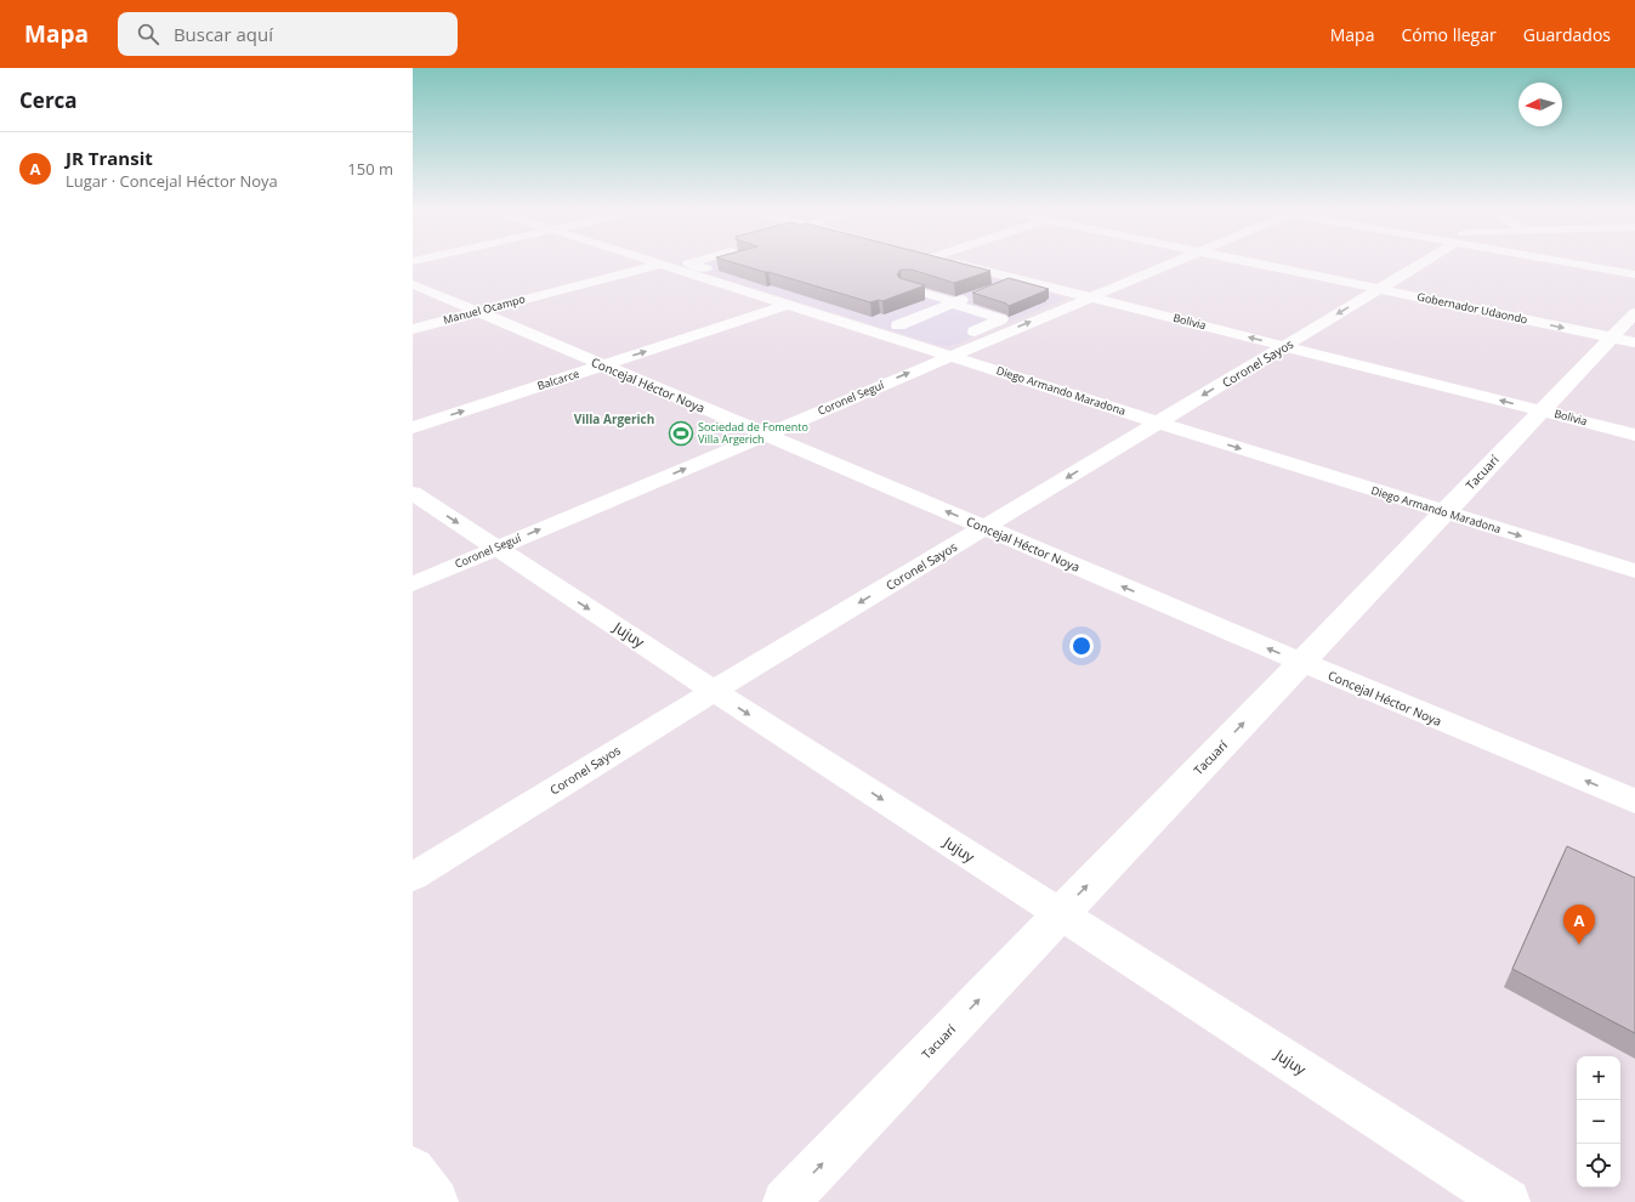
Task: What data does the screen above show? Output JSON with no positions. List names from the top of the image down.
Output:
{
  "streets": {
    "street": [
      "Gobernador Udaondo",
      "Manuel Ocampo",
      "Bolivia",
      "Coronel Sayos",
      "Balcarce",
      "Concejal Héctor Noya",
      "Diego Armando Maradona",
      "Coronel Seguí",
      "Tacuarí",
      "Jujuy"
    ]
  },
  "crossings": [
    ["Gobernador Udaondo", "Coronel Sayos"],
    ["Gobernador Udaondo", "Tacuarí"],
    ["Manuel Ocampo", "Concejal Héctor Noya"],
    ["Manuel Ocampo", "Diego Armando Maradona"],
    ["Bolivia", "Coronel Sayos"],
    ["Bolivia", "Coronel Seguí"],
    ["Bolivia", "Tacuarí"],
    ["Coronel Sayos", "Concejal Héctor Noya"],
    ["Coronel Sayos", "Diego Armando Maradona"],
    ["Coronel Sayos", "Jujuy"],
    ["Balcarce", "Concejal Héctor Noya"],
    ["Balcarce", "Diego Armando Maradona"],
    ["Concejal Héctor Noya", "Coronel Seguí"],
    ["Concejal Héctor Noya", "Tacuarí"],
    ["Diego Armando Maradona", "Coronel Seguí"],
    ["Diego Armando Maradona", "Tacuarí"],
    ["Coronel Seguí", "Jujuy"],
    ["Tacuarí", "Jujuy"]
  ],
  "one_way": [
    "Gobernador Udaondo",
    "Bolivia",
    "Coronel Sayos",
    "Balcarce",
    "Concejal Héctor Noya",
    "Diego Armando Maradona",
    "Coronel Seguí",
    "Tacuarí",
    "Jujuy"
  ],
  "districts": ["Villa Argerich"],
  "places": {
    "sports": ["Sociedad de Fomento Villa Argerich"]
  },
  "north": "left",
  "page": {
    "header": "Mapa",
    "search": "Buscar aquí",
    "nav": ["Mapa", "Cómo llegar", "Guardados"],
    "heading": "Cerca",
    "list": [
      {
        "mark": "A",
        "name": "JR Transit",
        "note": "Lugar · Concejal Héctor Noya",
        "value": "150 m"
      }
    ],
    "pins": "A",
    "map_buttons": ["+", "−"]
  }
}
